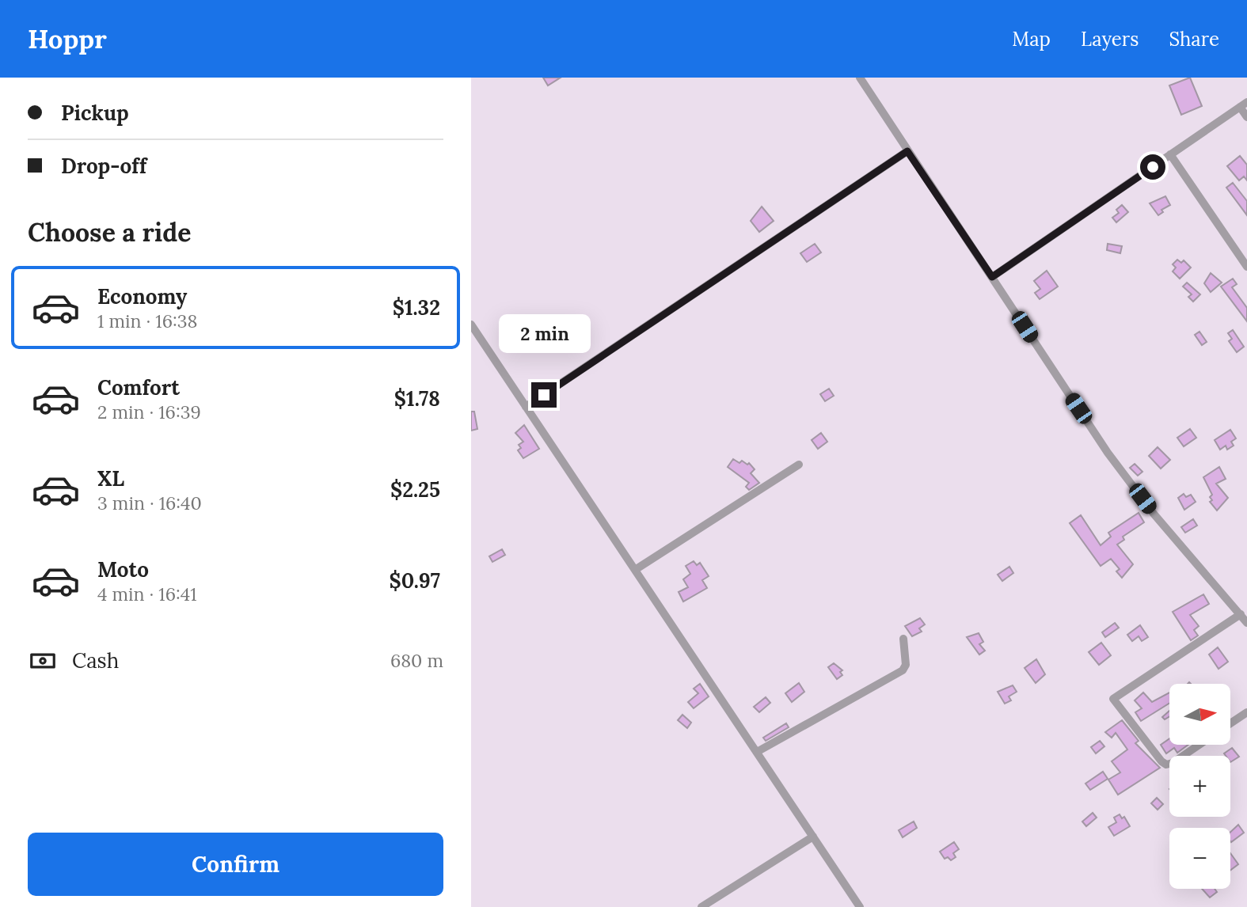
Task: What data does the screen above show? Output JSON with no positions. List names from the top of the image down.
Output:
{
  "north": "right",
  "page": {
    "header": "Hoppr",
    "nav": ["Map", "Layers", "Share"],
    "banner": ["Pickup", "Drop-off"],
    "heading": "Choose a ride",
    "list": [
      {
        "name": "Economy",
        "note": "1 min · 16:38",
        "value": "$1.32"
      },
      {
        "name": "Comfort",
        "note": "2 min · 16:39",
        "value": "$1.78"
      },
      {
        "name": "XL",
        "note": "3 min · 16:40",
        "value": "$2.25"
      },
      {
        "name": "Moto",
        "note": "4 min · 16:41",
        "value": "$0.97"
      }
    ],
    "bubble": "2 min",
    "pay": ["Cash", "680 m"],
    "map_buttons": ["+", "−"],
    "buttons": "Confirm"
  }
}
